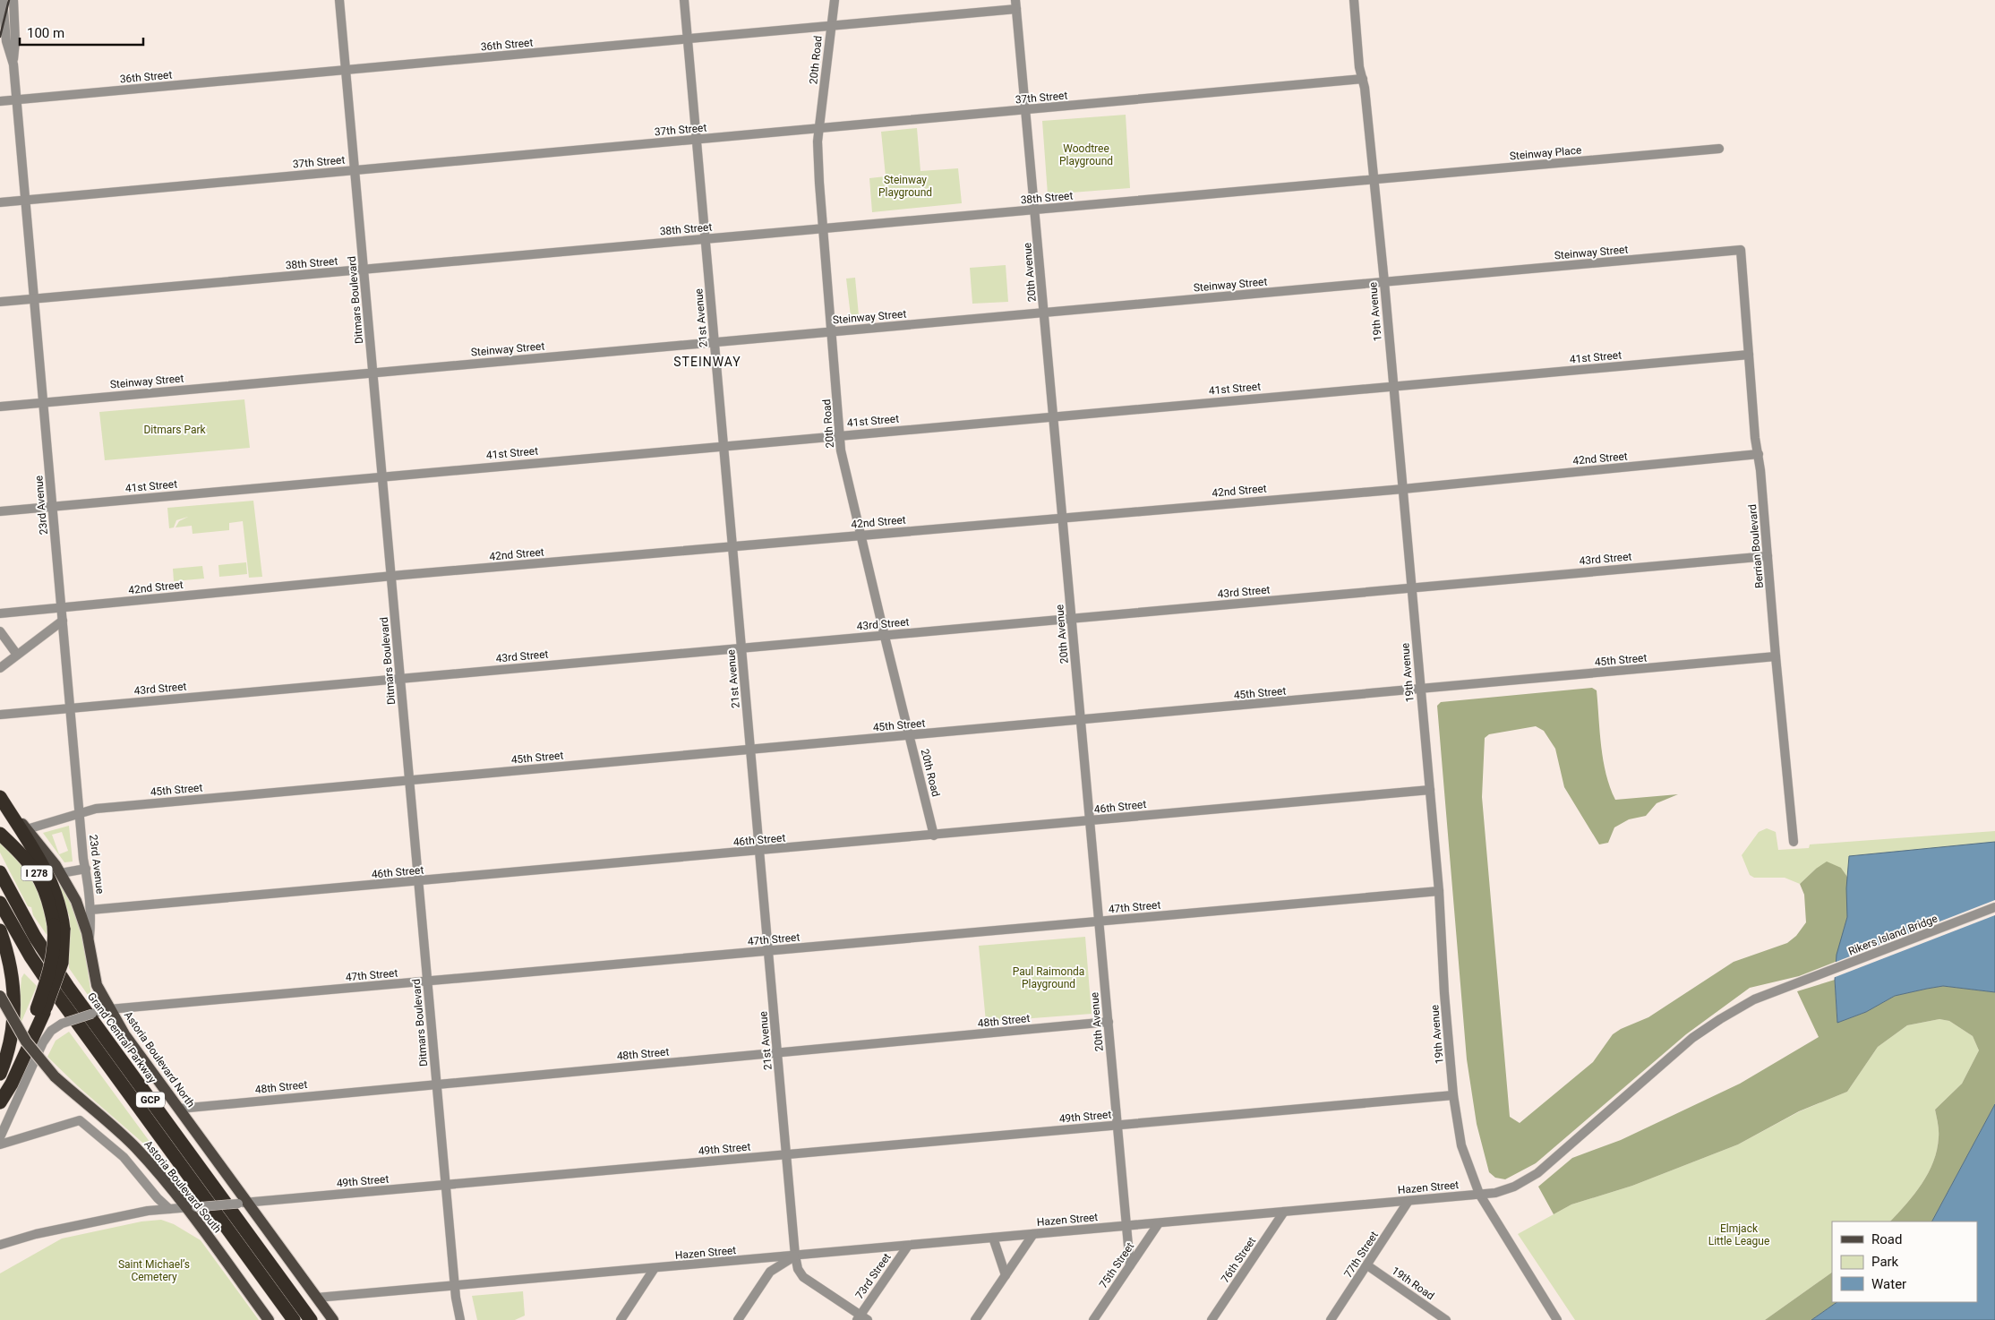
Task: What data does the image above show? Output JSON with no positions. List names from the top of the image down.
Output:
{
  "streets": {
    "highway": ["I 278", "Grand Central Parkway", "GCP"],
    "main road": ["Astoria Boulevard North", "Astoria Boulevard South"],
    "street": [
      "36th Street",
      "20th Road",
      "37th Street",
      "Steinway Place",
      "38th Street",
      "Steinway Street",
      "20th Avenue",
      "Ditmars Boulevard",
      "19th Avenue",
      "21st Avenue",
      "41st Street",
      "42nd Street",
      "23rd Avenue",
      "Berrian Boulevard",
      "43rd Street",
      "45th Street",
      "46th Street",
      "47th Street",
      "Rikers Island Bridge",
      "48th Street",
      "49th Street",
      "Hazen Street",
      "77th Street",
      "76th Street",
      "75th Street",
      "73rd Street",
      "19th Road"
    ]
  },
  "crossings": [
    ["36th Street", "20th Road"],
    ["36th Street", "20th Avenue"],
    ["36th Street", "Ditmars Boulevard"],
    ["36th Street", "21st Avenue"],
    ["36th Street", "23rd Avenue"],
    ["20th Road", "37th Street"],
    ["20th Road", "38th Street"],
    ["20th Road", "Steinway Street"],
    ["20th Road", "41st Street"],
    ["20th Road", "42nd Street"],
    ["20th Road", "43rd Street"],
    ["20th Road", "45th Street"],
    ["20th Road", "46th Street"],
    ["37th Street", "20th Avenue"],
    ["37th Street", "Ditmars Boulevard"],
    ["37th Street", "19th Avenue"],
    ["37th Street", "21st Avenue"],
    ["37th Street", "23rd Avenue"],
    ["Steinway Place", "38th Street"],
    ["Steinway Place", "19th Avenue"],
    ["38th Street", "20th Avenue"],
    ["38th Street", "Ditmars Boulevard"],
    ["38th Street", "19th Avenue"],
    ["38th Street", "21st Avenue"],
    ["38th Street", "23rd Avenue"],
    ["Steinway Street", "20th Avenue"],
    ["Steinway Street", "Ditmars Boulevard"],
    ["Steinway Street", "19th Avenue"],
    ["Steinway Street", "21st Avenue"],
    ["Steinway Street", "23rd Avenue"],
    ["Steinway Street", "Berrian Boulevard"],
    ["20th Avenue", "41st Street"],
    ["20th Avenue", "42nd Street"],
    ["20th Avenue", "43rd Street"],
    ["20th Avenue", "45th Street"],
    ["20th Avenue", "46th Street"],
    ["20th Avenue", "47th Street"],
    ["20th Avenue", "48th Street"],
    ["20th Avenue", "49th Street"],
    ["20th Avenue", "Hazen Street"],
    ["20th Avenue", "75th Street"],
    ["Ditmars Boulevard", "41st Street"],
    ["Ditmars Boulevard", "42nd Street"],
    ["Ditmars Boulevard", "43rd Street"],
    ["Ditmars Boulevard", "45th Street"],
    ["Ditmars Boulevard", "46th Street"],
    ["Ditmars Boulevard", "47th Street"],
    ["Ditmars Boulevard", "48th Street"],
    ["Ditmars Boulevard", "49th Street"],
    ["Ditmars Boulevard", "Hazen Street"],
    ["19th Avenue", "41st Street"],
    ["19th Avenue", "42nd Street"],
    ["19th Avenue", "43rd Street"],
    ["19th Avenue", "45th Street"],
    ["19th Avenue", "46th Street"],
    ["19th Avenue", "47th Street"],
    ["19th Avenue", "49th Street"],
    ["19th Avenue", "Hazen Street"],
    ["21st Avenue", "41st Street"],
    ["21st Avenue", "42nd Street"],
    ["21st Avenue", "43rd Street"],
    ["21st Avenue", "45th Street"],
    ["21st Avenue", "46th Street"],
    ["21st Avenue", "47th Street"],
    ["21st Avenue", "48th Street"],
    ["21st Avenue", "49th Street"],
    ["21st Avenue", "Hazen Street"],
    ["21st Avenue", "73rd Street"],
    ["41st Street", "23rd Avenue"],
    ["41st Street", "Berrian Boulevard"],
    ["42nd Street", "23rd Avenue"],
    ["42nd Street", "Berrian Boulevard"],
    ["23rd Avenue", "43rd Street"],
    ["23rd Avenue", "45th Street"],
    ["23rd Avenue", "46th Street"],
    ["23rd Avenue", "Astoria Boulevard North"],
    ["Berrian Boulevard", "43rd Street"],
    ["Berrian Boulevard", "45th Street"],
    ["45th Street", "Astoria Boulevard North"],
    ["47th Street", "Astoria Boulevard North"],
    ["Rikers Island Bridge", "Hazen Street"],
    ["48th Street", "Astoria Boulevard North"],
    ["Astoria Boulevard North", "49th Street"],
    ["Astoria Boulevard North", "Hazen Street"],
    ["49th Street", "Astoria Boulevard South"],
    ["Hazen Street", "77th Street"],
    ["Hazen Street", "76th Street"],
    ["Hazen Street", "75th Street"],
    ["Hazen Street", "73rd Street"],
    ["77th Street", "19th Road"]
  ],
  "districts": ["STEINWAY"],
  "parks": [
    "Woodtree Playground",
    "Steinway Playground",
    "Ditmars Park",
    "Paul Raimonda Playground",
    "Elmjack Little League",
    "Saint Michael’s Cemetery"
  ],
  "legend": ["Road", "Park", "Water"],
  "scale_bar": "100 m"
}
